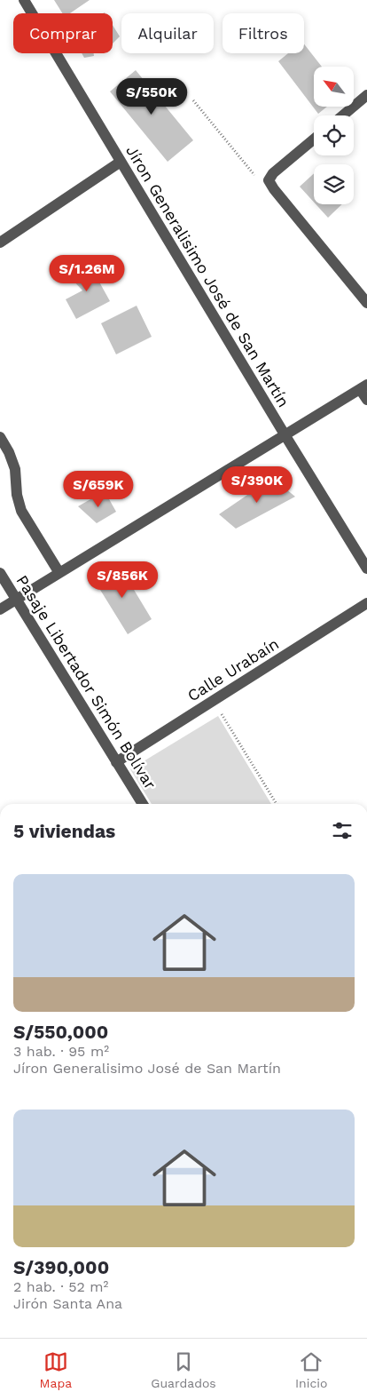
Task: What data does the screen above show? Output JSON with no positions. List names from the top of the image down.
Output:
{
  "streets": {
    "street": ["Jíron Generalisimo José de San Martín", "Calle Urabaín", "Pasaje Libertador Simón Bolívar"]
  },
  "crossings": [
    ["Calle Urabaín", "Pasaje Libertador Simón Bolívar"]
  ],
  "north": "top left",
  "page": {
    "chip": ["Comprar", "Alquilar", "Filtros"],
    "price": [
      "S/550K",
      "S/1.26M",
      "S/390K",
      "S/659K",
      "S/856K"
    ],
    "heading": "5 viviendas",
    "list": [
      {
        "name": "S/550,000",
        "note": "3 hab. · 95 m² · Jíron Generalisimo José de San Martín"
      },
      {
        "name": "S/390,000",
        "note": "2 hab. · 52 m² · Jirón Santa Ana"
      }
    ],
    "tabs": ["Mapa", "Guardados", "Inicio"]
  }
}
